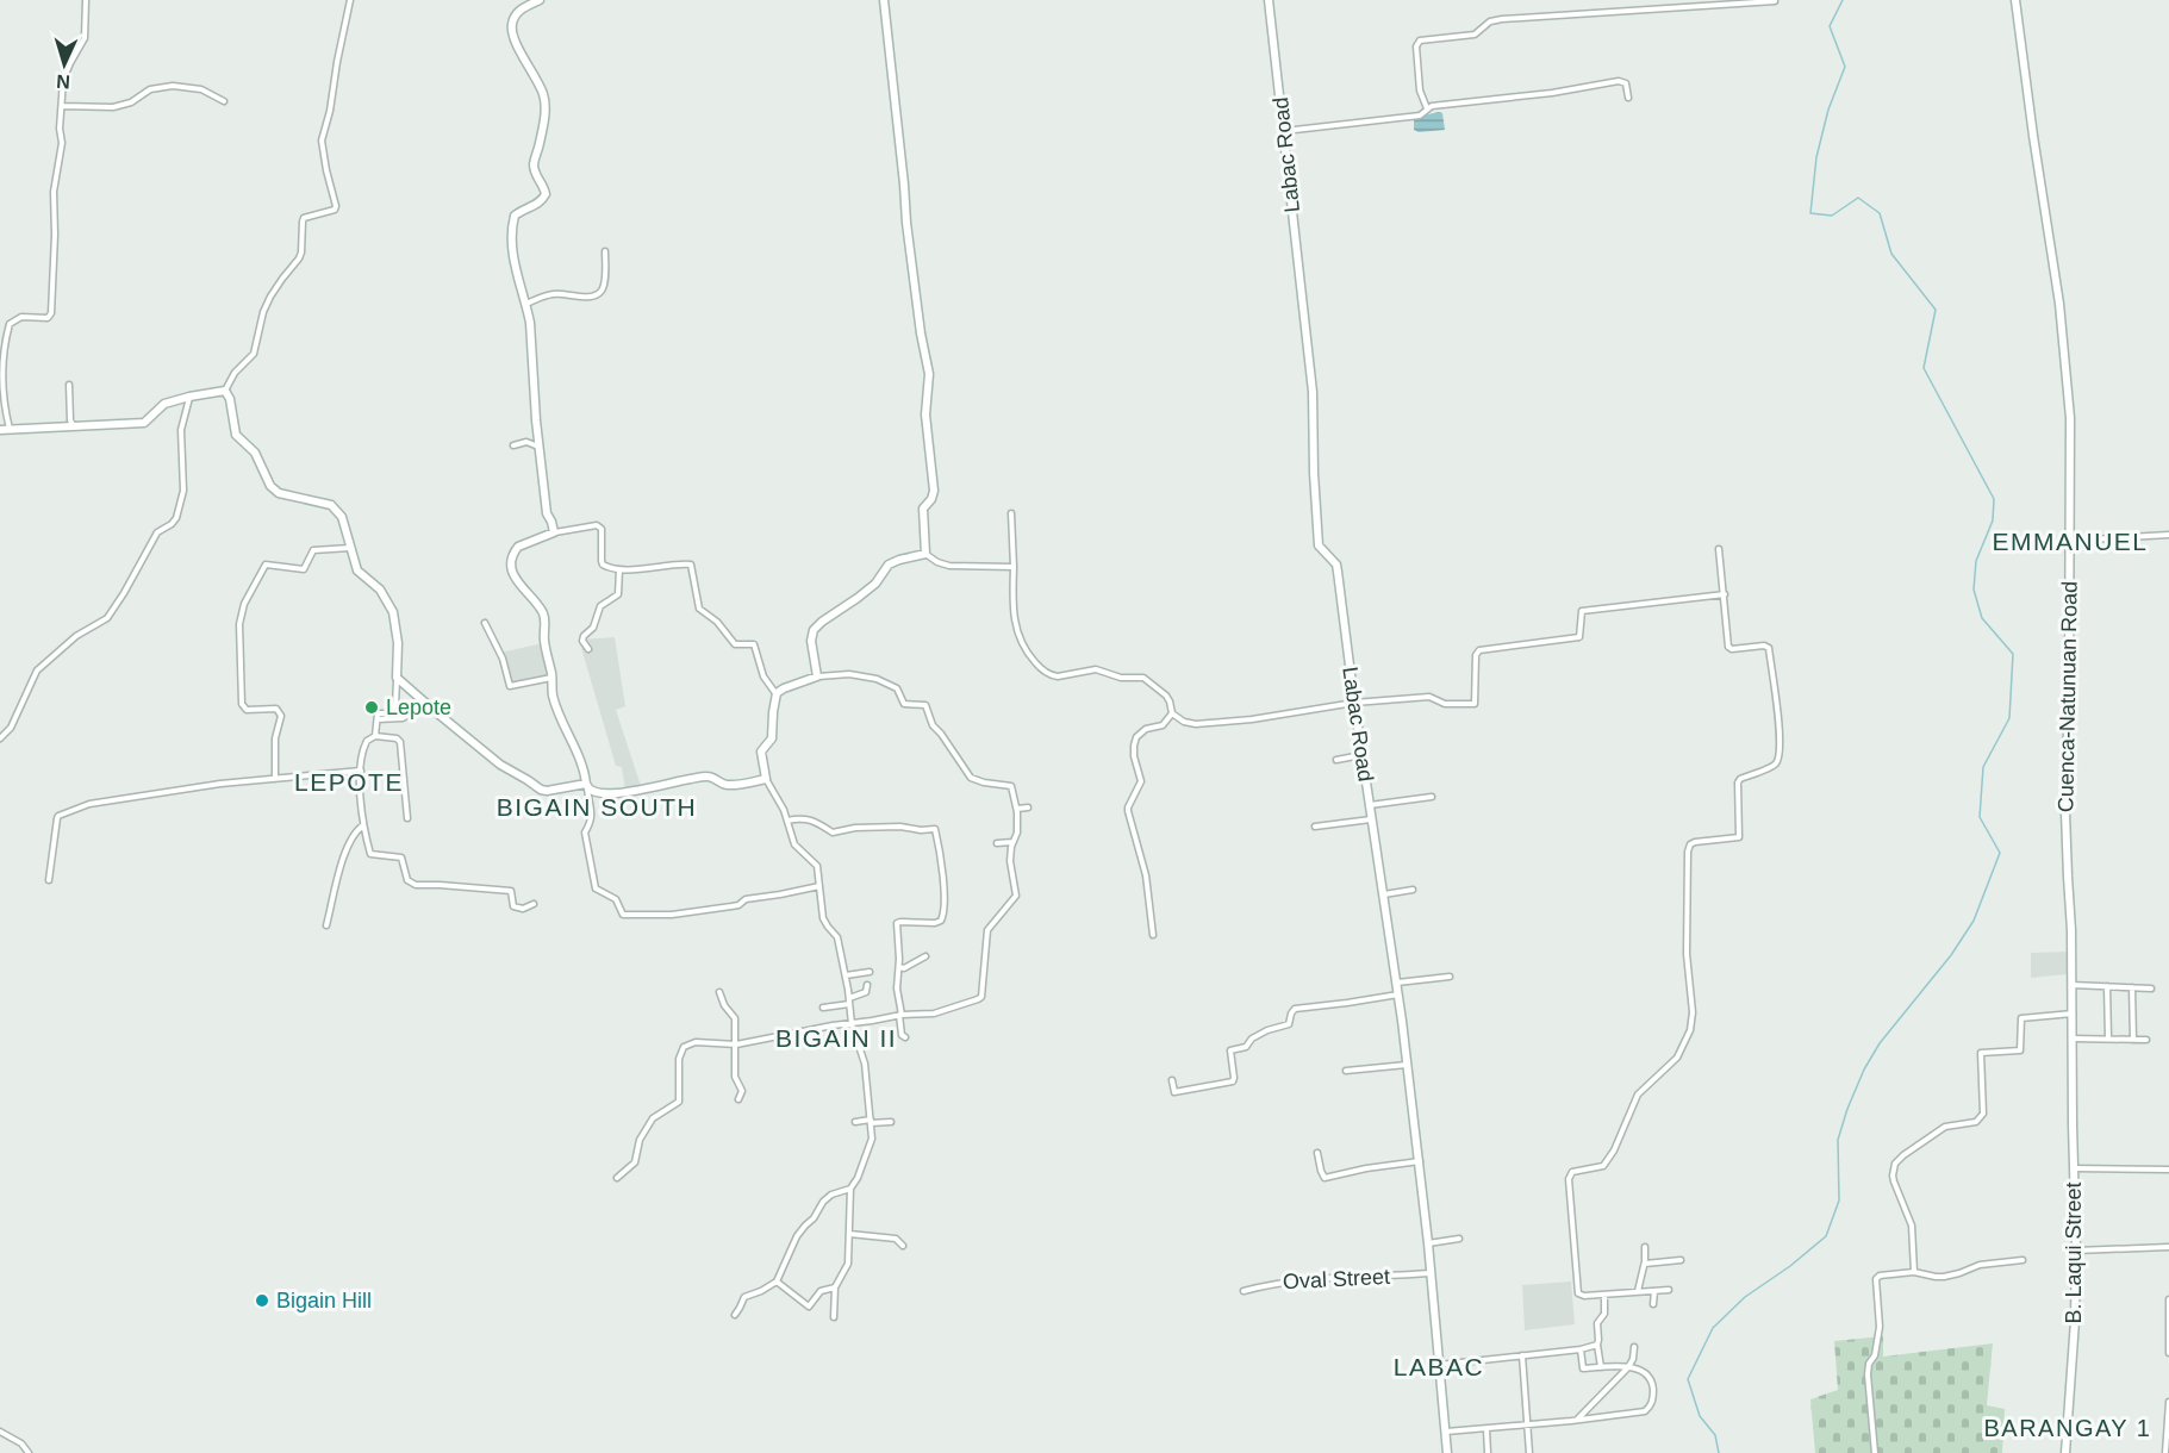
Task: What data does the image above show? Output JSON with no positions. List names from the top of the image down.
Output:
{
  "streets": {
    "street": [
      "Labac Road",
      "Cuenca-Natunuan Road",
      "B. Laqui Street",
      "Oval Street"
    ]
  },
  "crossings": [
    ["Labac Road", "Oval Street"],
    ["Cuenca-Natunuan Road", "B. Laqui Street"]
  ],
  "districts": [
    "EMMANUEL",
    "LEPOTE",
    "BIGAIN SOUTH",
    "BIGAIN II",
    "LABAC",
    "BARANGAY 1"
  ],
  "places": ["Lepote", "Bigain Hill"],
  "north": "bottom"
}
